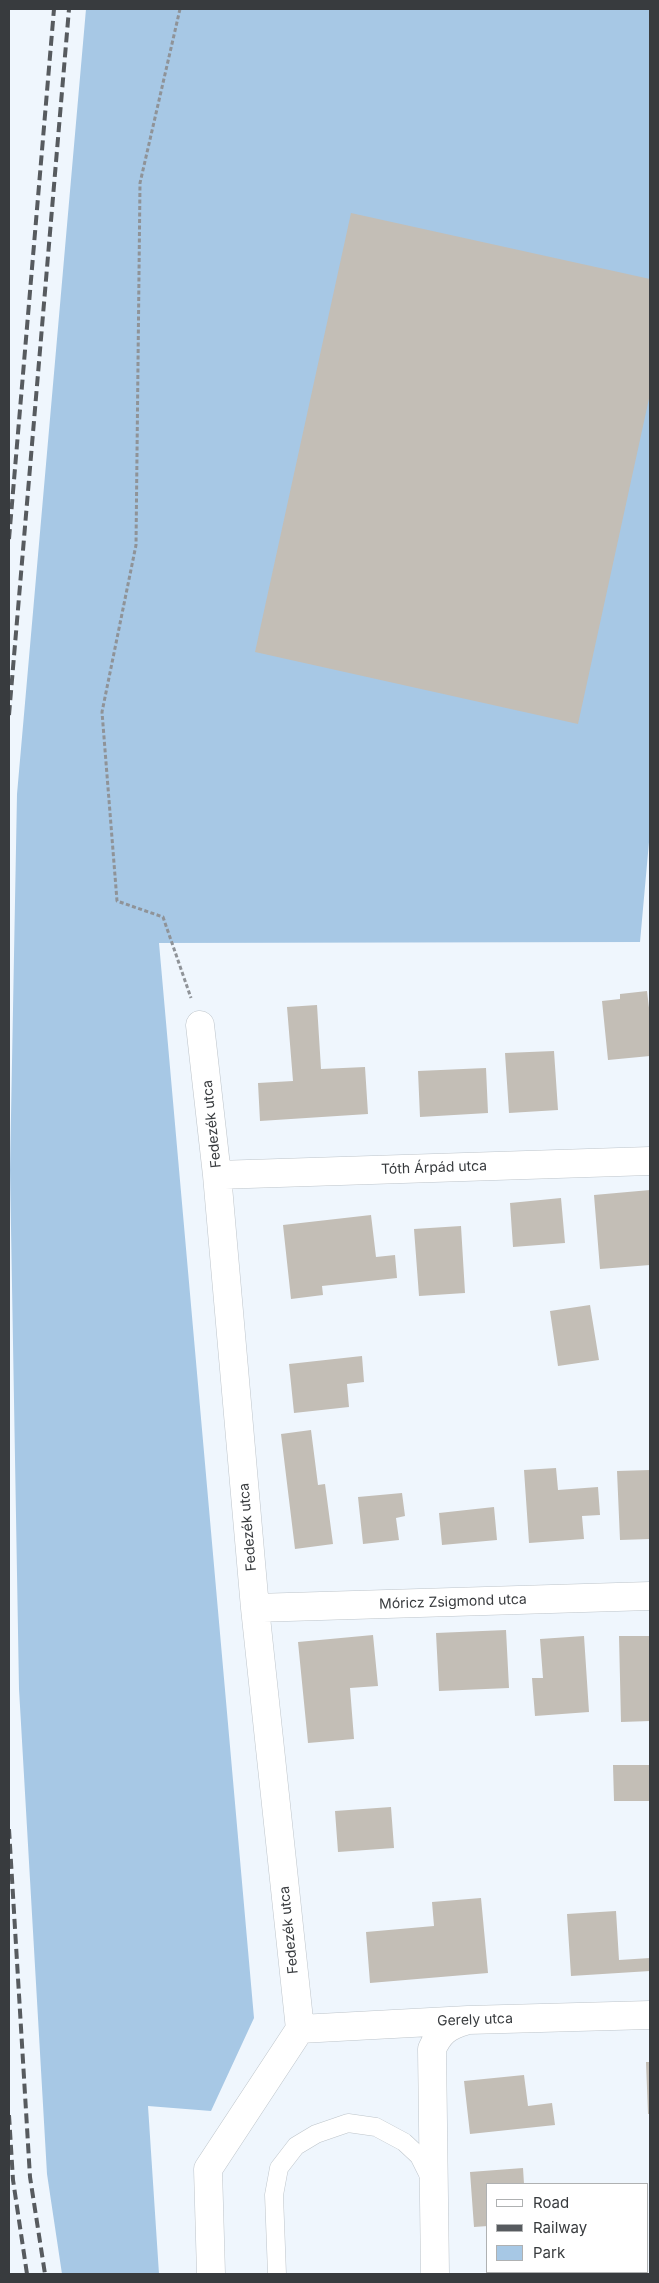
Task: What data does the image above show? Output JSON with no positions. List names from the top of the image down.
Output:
{
  "streets": {
    "street": [
      "Fedezék utca",
      "Tóth Árpád utca",
      "Móricz Zsigmond utca",
      "Gerely utca"
    ]
  },
  "crossings": [
    ["Fedezék utca", "Tóth Árpád utca"],
    ["Fedezék utca", "Móricz Zsigmond utca"],
    ["Fedezék utca", "Gerely utca"]
  ],
  "legend": ["Road", "Railway", "Park"]
}
